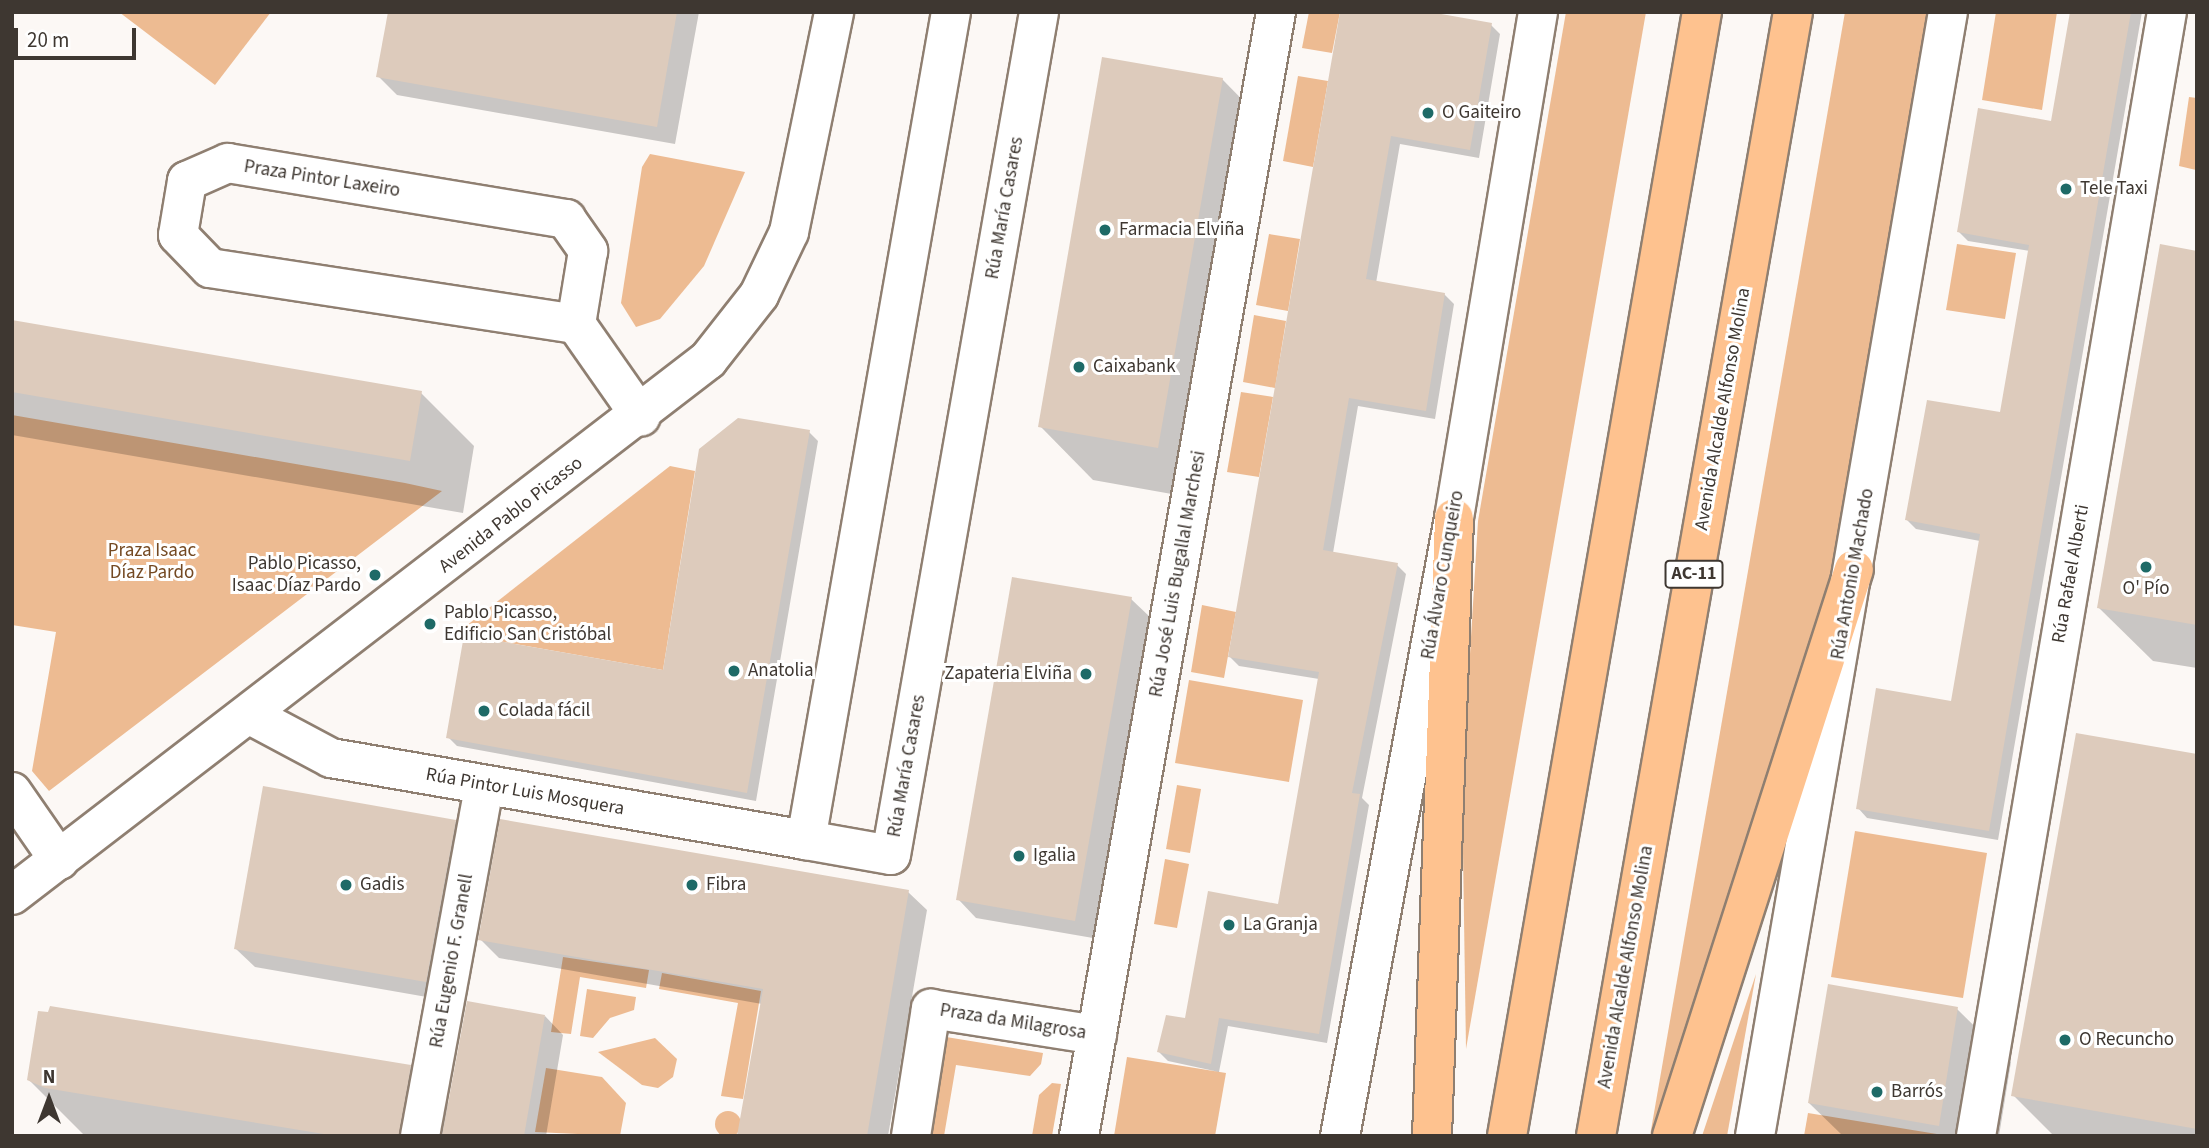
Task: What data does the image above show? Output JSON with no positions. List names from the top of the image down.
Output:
{
  "streets": {
    "highway": ["Avenida Alcalde Alfonso Molina", "AC-11"],
    "street": [
      "Praza Pintor Laxeiro",
      "Rúa María Casares",
      "Avenida Pablo Picasso",
      "Rúa José Luis Bugallal Marchesi",
      "Rúa Antonio Machado",
      "Rúa Rafael Alberti",
      "Rúa Álvaro Cunqueiro",
      "Rúa Pintor Luis Mosquera",
      "Rúa Eugenio F. Granell",
      "Praza da Milagrosa"
    ]
  },
  "crossings": [
    ["Rúa María Casares", "Rúa Pintor Luis Mosquera"],
    ["Avenida Pablo Picasso", "Rúa Pintor Luis Mosquera"],
    ["Rúa José Luis Bugallal Marchesi", "Praza da Milagrosa"],
    ["Rúa Pintor Luis Mosquera", "Rúa Eugenio F. Granell"]
  ],
  "parks": ["Praza Isaac Díaz Pardo"],
  "places": [
    "O Gaiteiro",
    "Tele Taxi",
    "Farmacia Elviña",
    "Caixabank",
    "O' Pío",
    "Pablo Picasso, Isaac Díaz Pardo",
    "Pablo Picasso, Edificio San Cristóbal",
    "Anatolia",
    "Zapateria Elviña",
    "Colada fácil",
    "Igalia",
    "Gadis",
    "Fibra",
    "La Granja",
    "O Recuncho",
    "Barrós"
  ],
  "scale_bar": "20 m",
  "north": "top"
}
